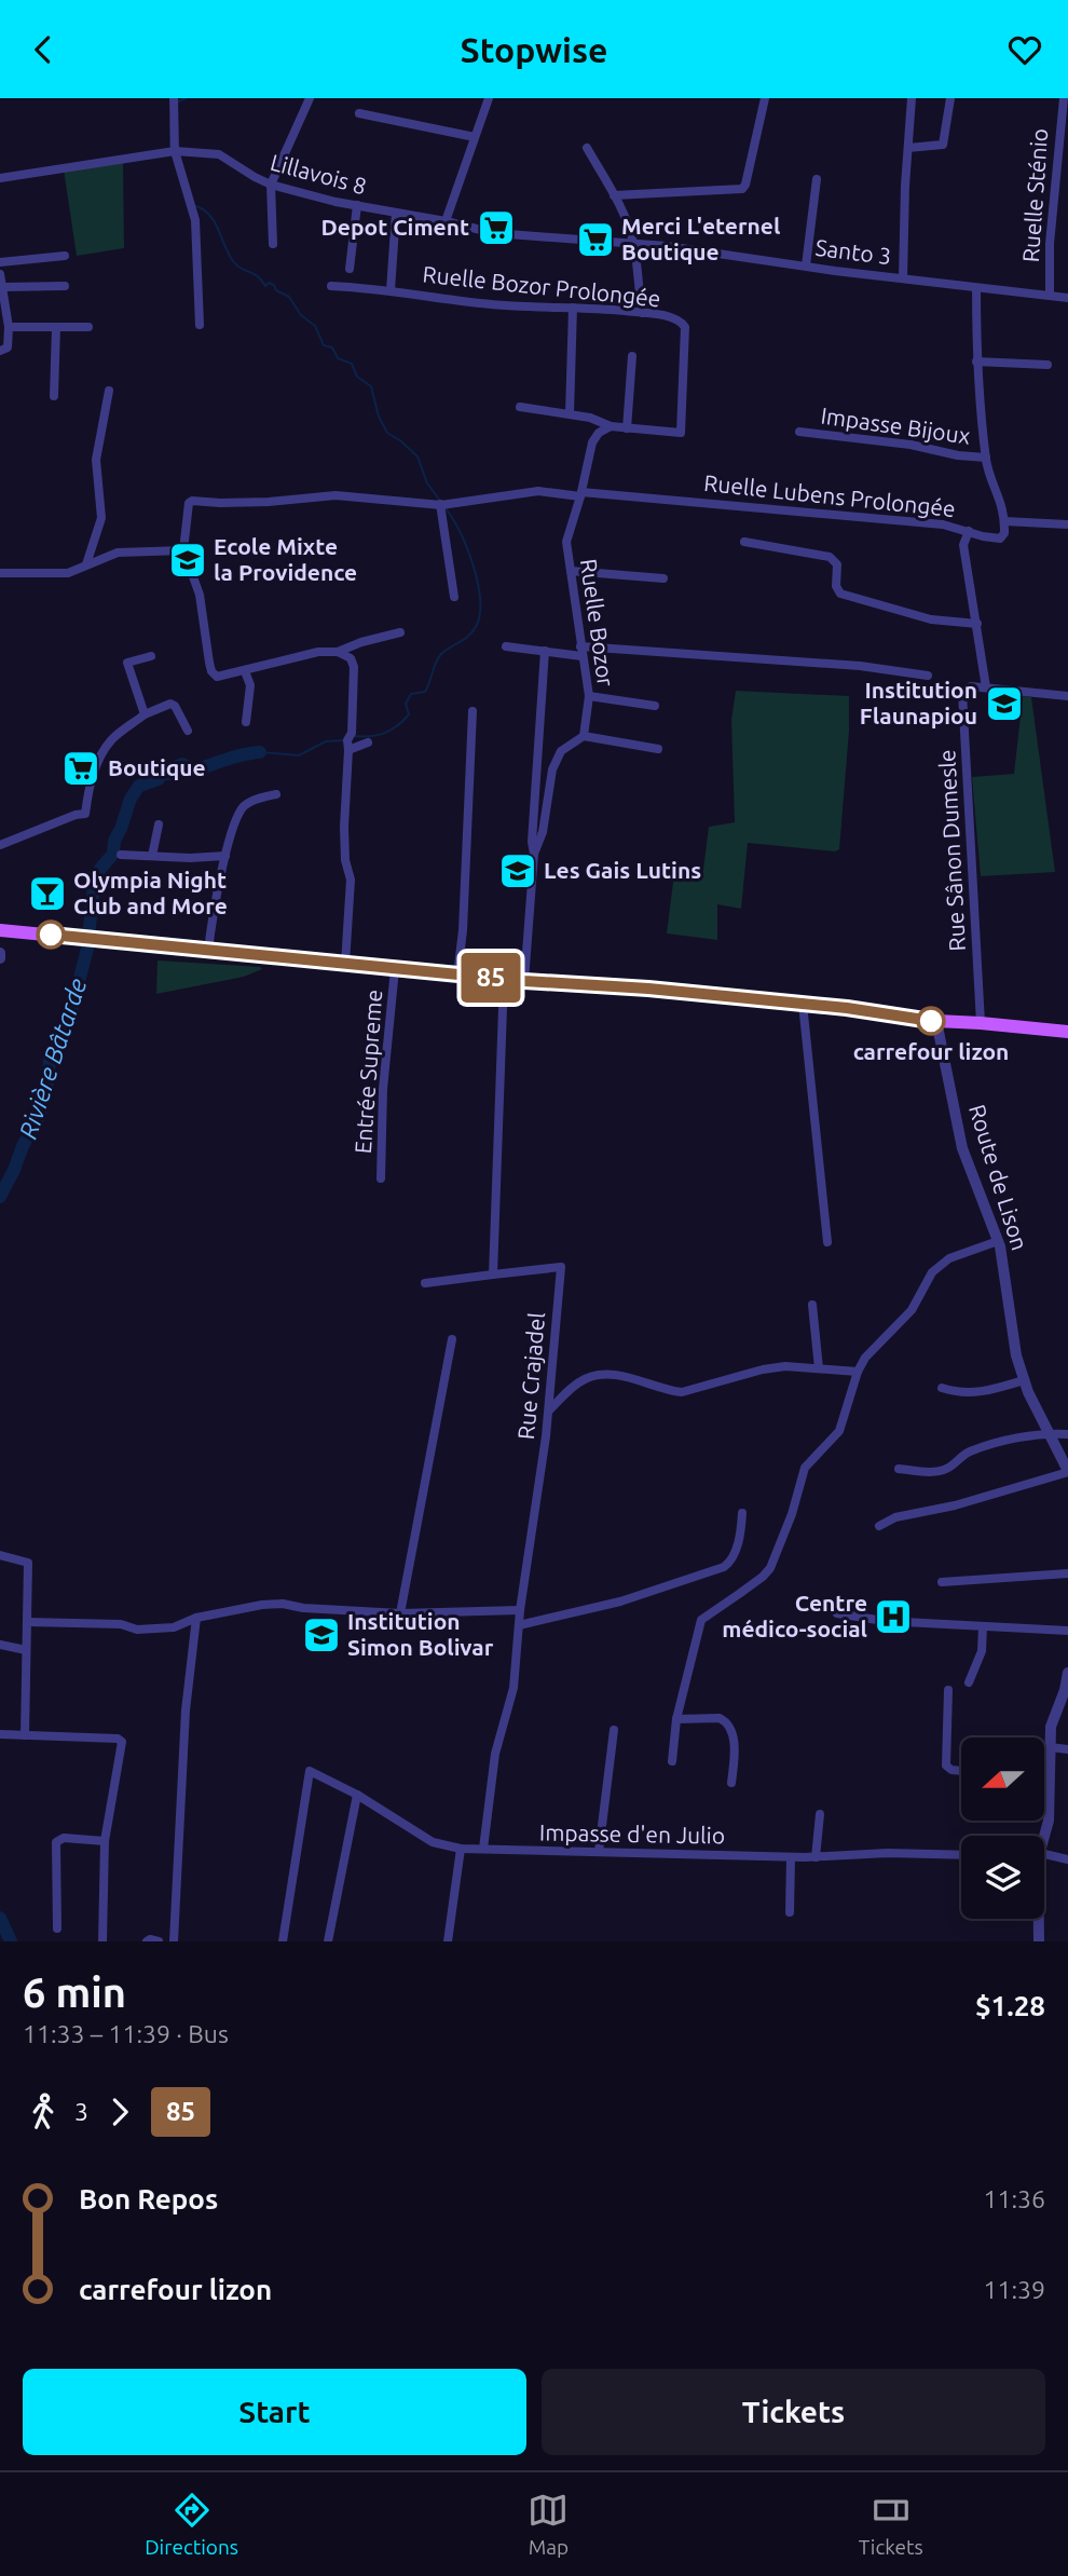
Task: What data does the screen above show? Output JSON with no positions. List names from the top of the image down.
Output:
{
  "streets": {
    "street": [
      "Lillavois 8",
      "Ruelle Sténio",
      "Santo 3",
      "Ruelle Bozor Prolongée",
      "Impasse Bijoux",
      "Ruelle Lubens Prolongée",
      "Ruelle Bozor",
      "Rue Sânon Dumesle",
      "Entrée Supreme",
      "Route de Lison",
      "Rue Crajadel",
      "Impasse d'en Julio"
    ]
  },
  "crossings": [
    ["Lillavois 8", "Santo 3"],
    ["Ruelle Sténio", "Santo 3"],
    ["Ruelle Lubens Prolongée", "Ruelle Bozor"],
    ["Rue Crajadel", "Impasse d'en Julio"]
  ],
  "water": ["Rivière Bâtarde"],
  "places": {
    "supermarket": ["Depot Ciment", "Merci L'eternel Boutique", "Boutique"],
    "school or university": [
      "Ecole Mixte la Providence",
      "Institution Flaunapiou",
      "Les Gais Lutins",
      "Institution Simon Bolivar"
    ],
    "bar": ["Olympia Night Club and More"],
    "other": ["carrefour lizon"],
    "hospital": ["Centre médico-social"]
  },
  "lines": ["bus line 85"],
  "north": "left",
  "page": {
    "header": "Stopwise",
    "on_map": "85",
    "heading": ["6 min", "11:33 – 11:39 · Bus", "$1.28"],
    "legs": ["3", "85"],
    "list": [
      {
        "name": "Bon Repos",
        "value": "11:36"
      },
      {
        "name": "carrefour lizon",
        "value": "11:39"
      }
    ],
    "buttons": ["Start", "Tickets"],
    "tabs": ["Directions", "Map", "Tickets"]
  }
}
